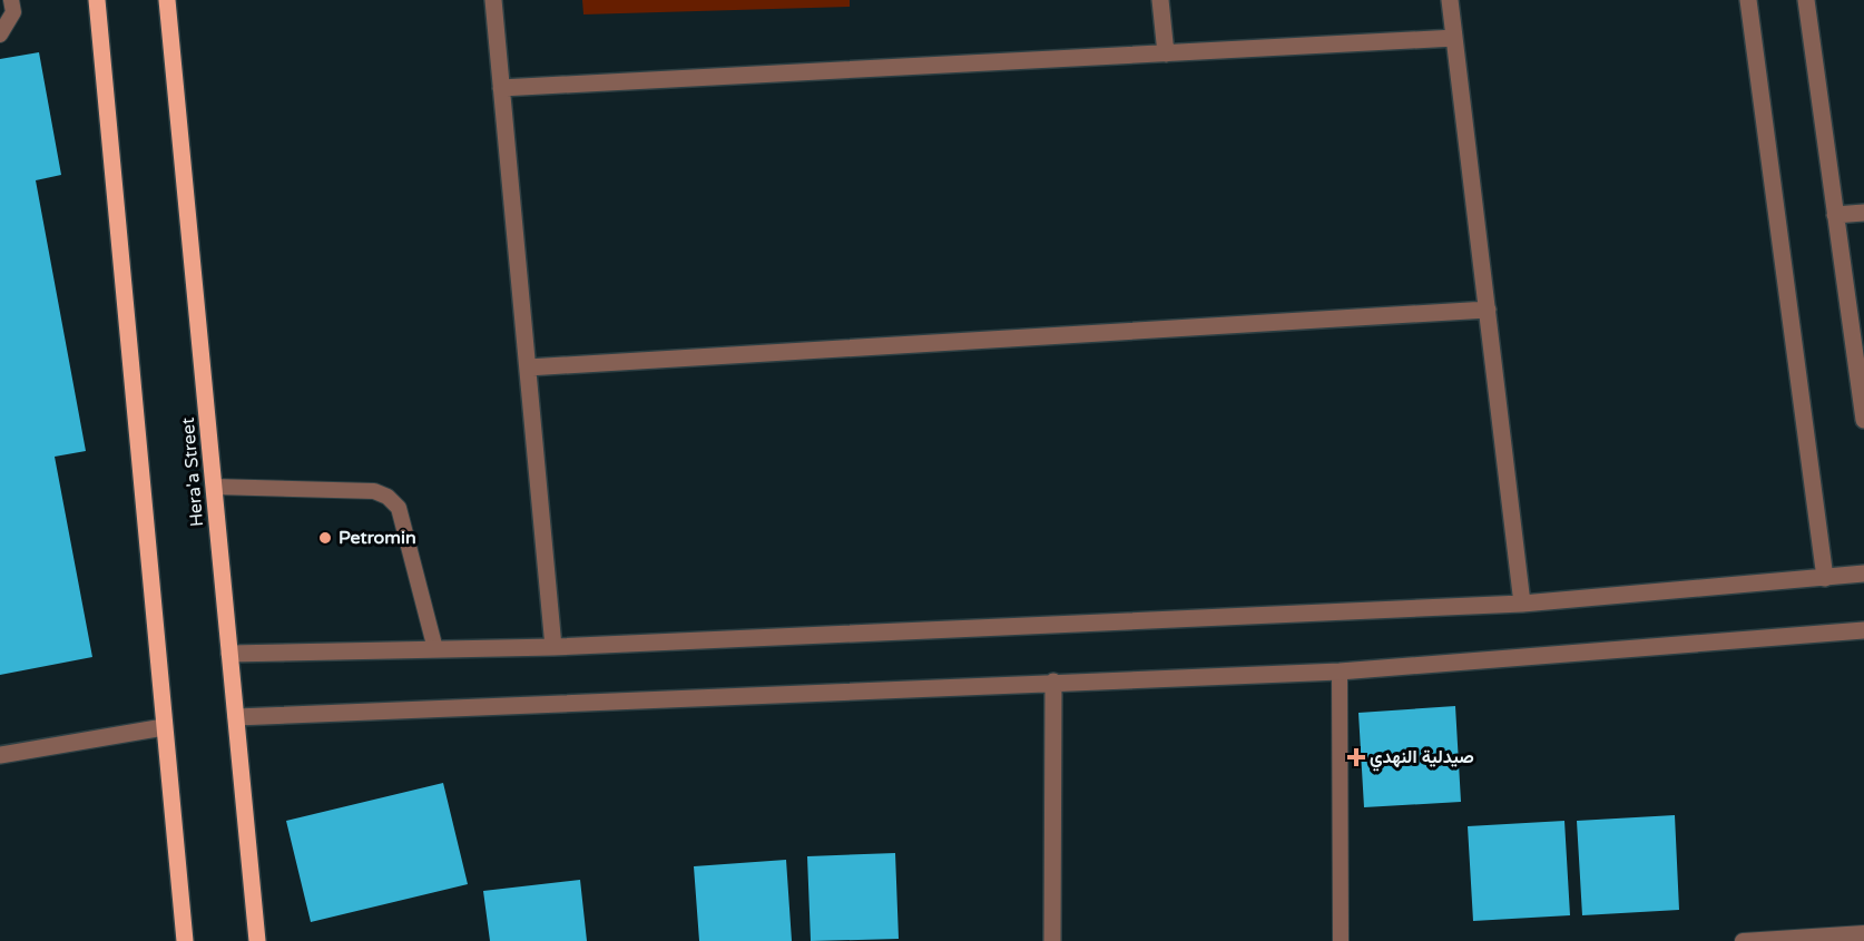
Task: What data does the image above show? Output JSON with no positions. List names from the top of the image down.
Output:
{
  "streets": {
    "main road": ["Hera'a Street"]
  },
  "places": {
    "other": ["Petromin"],
    "health": ["صيدلية النهدي"]
  }
}
